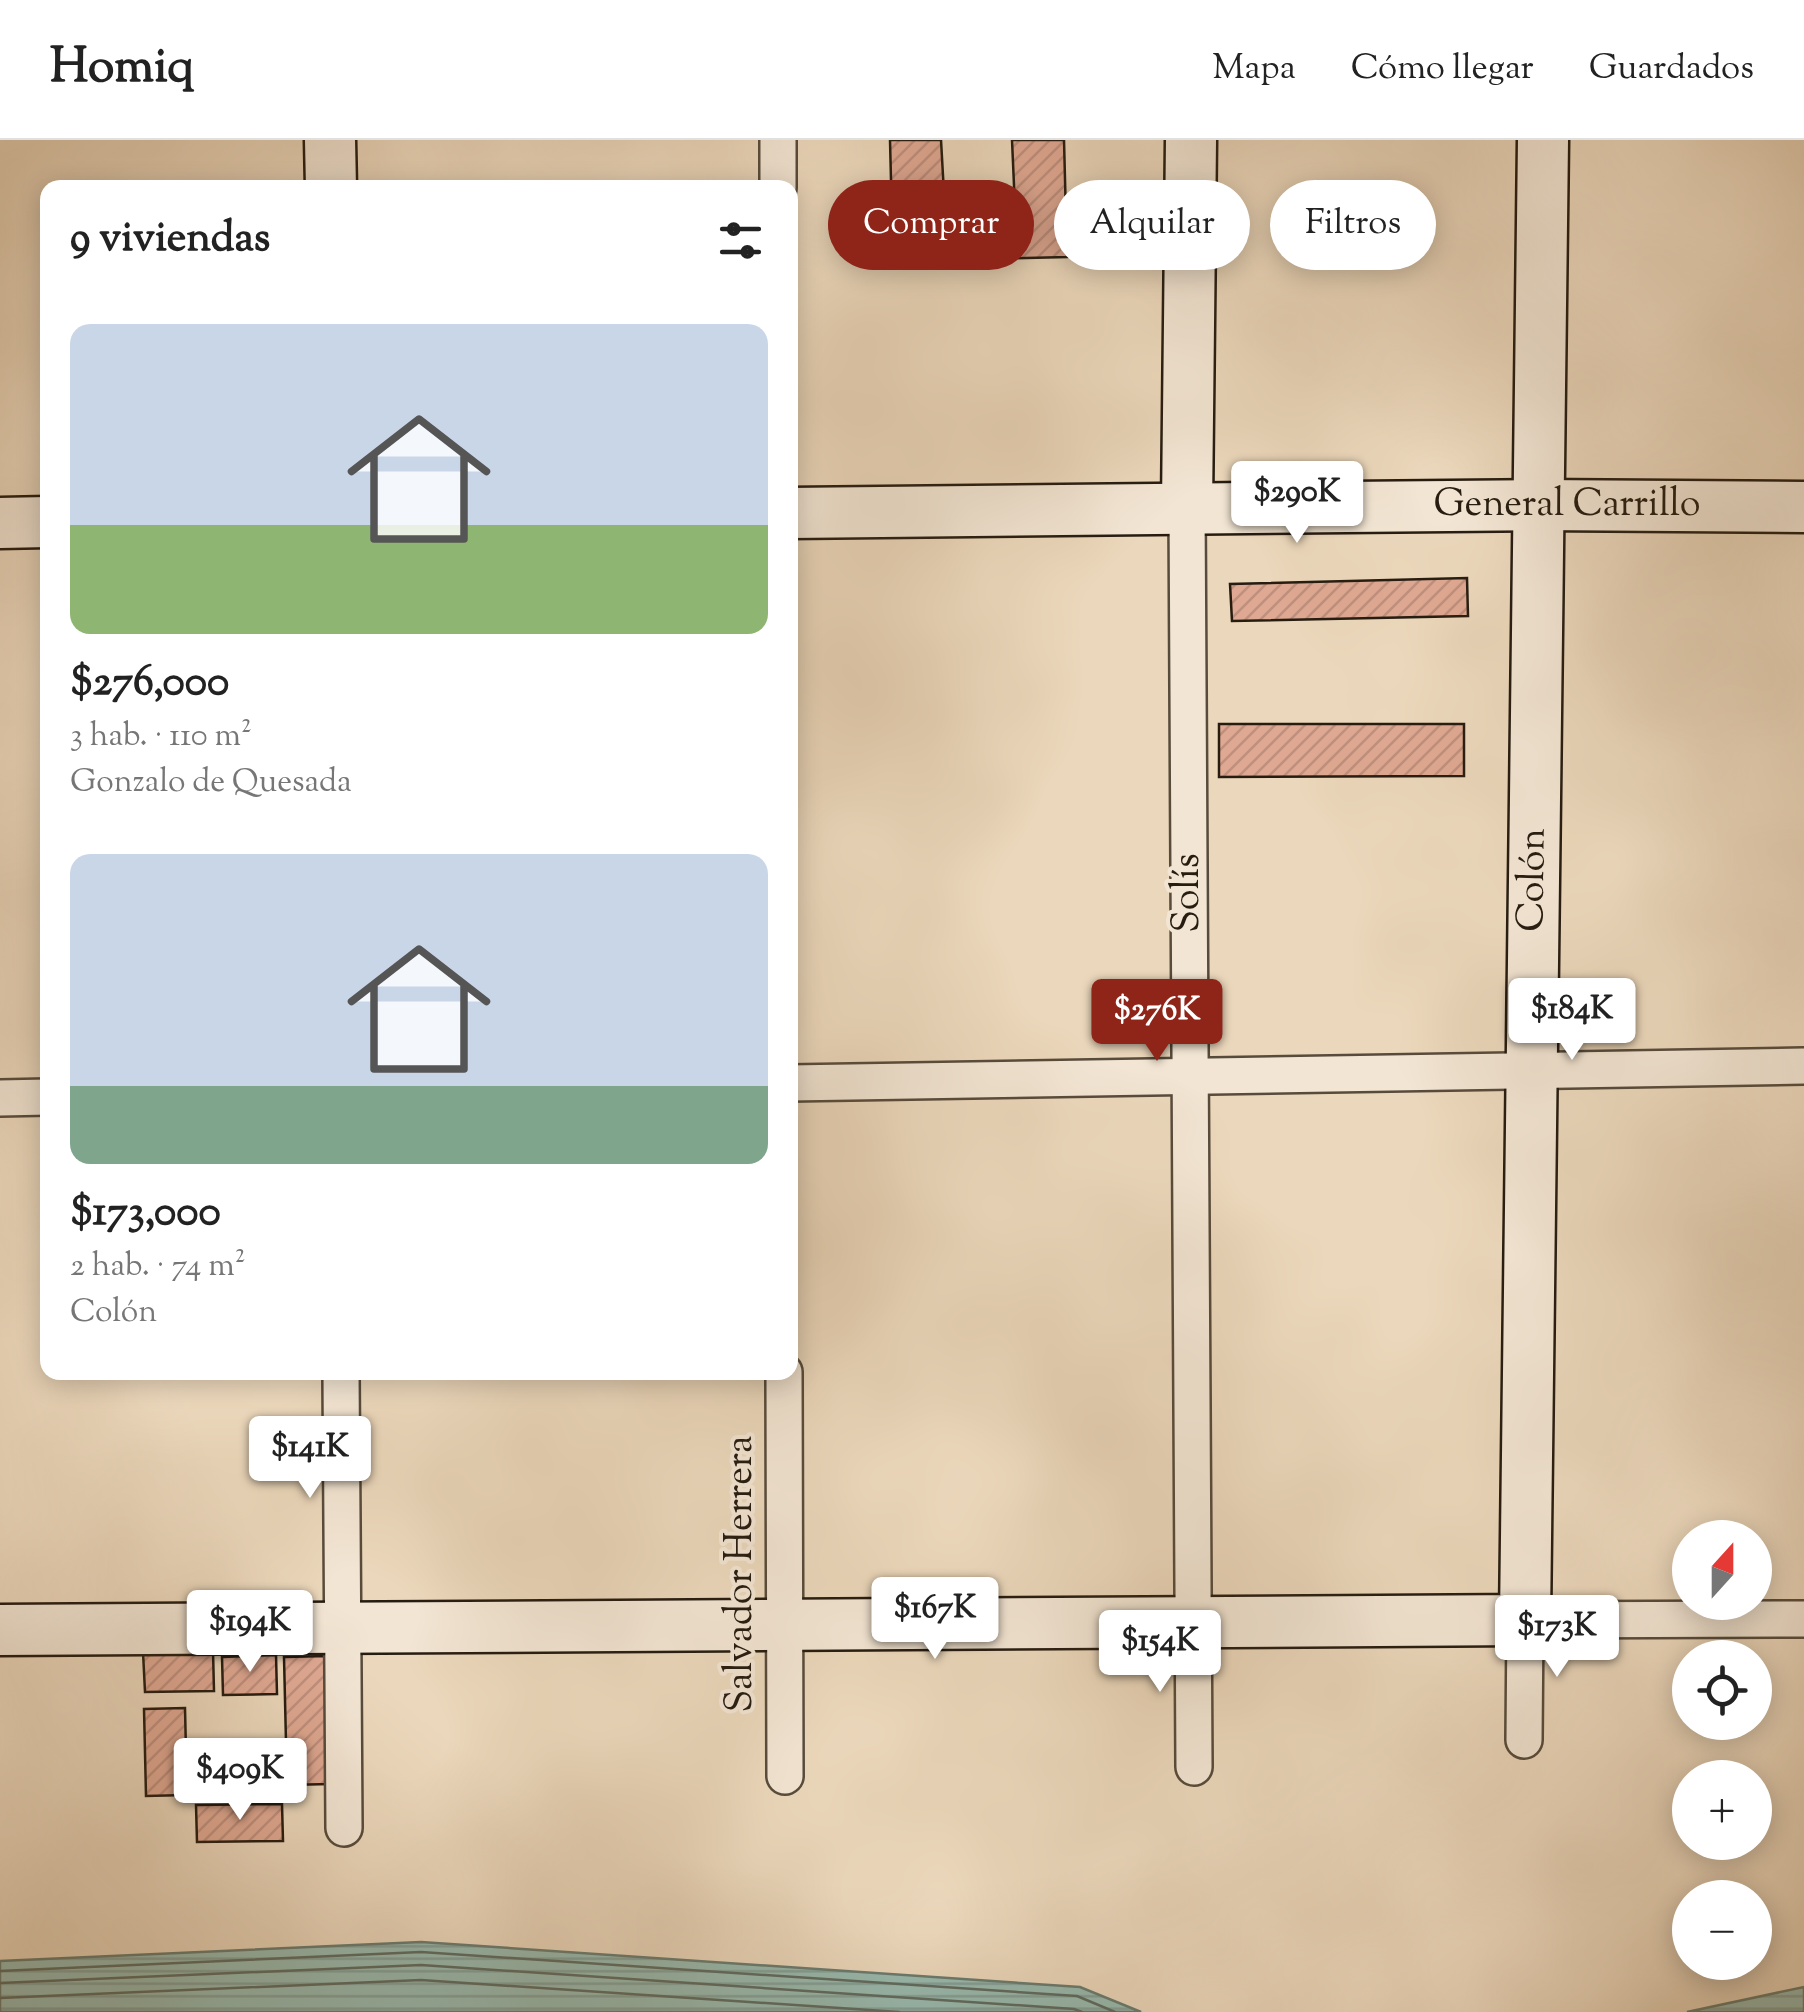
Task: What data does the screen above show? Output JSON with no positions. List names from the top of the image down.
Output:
{
  "streets": {
    "street": [
      "General Carrillo",
      "Colón",
      "Solís",
      "Salvador Herrera"
    ]
  },
  "crossings": [
    ["General Carrillo", "Colón"],
    ["General Carrillo", "Solís"]
  ],
  "north": "top",
  "page": {
    "header": "Homiq",
    "nav": ["Mapa", "Cómo llegar", "Guardados"],
    "chip": ["Comprar", "Alquilar", "Filtros"],
    "heading": "9 viviendas",
    "list": [
      {
        "name": "$276,000",
        "note": "3 hab. · 110 m² · Gonzalo de Quesada"
      },
      {
        "name": "$173,000",
        "note": "2 hab. · 74 m² · Colón"
      }
    ],
    "price": [
      "$290K",
      "$184K",
      "$276K",
      "$141K",
      "$167K",
      "$194K",
      "$173K",
      "$154K",
      "$409K"
    ],
    "map_buttons": ["+", "−"]
  }
}
